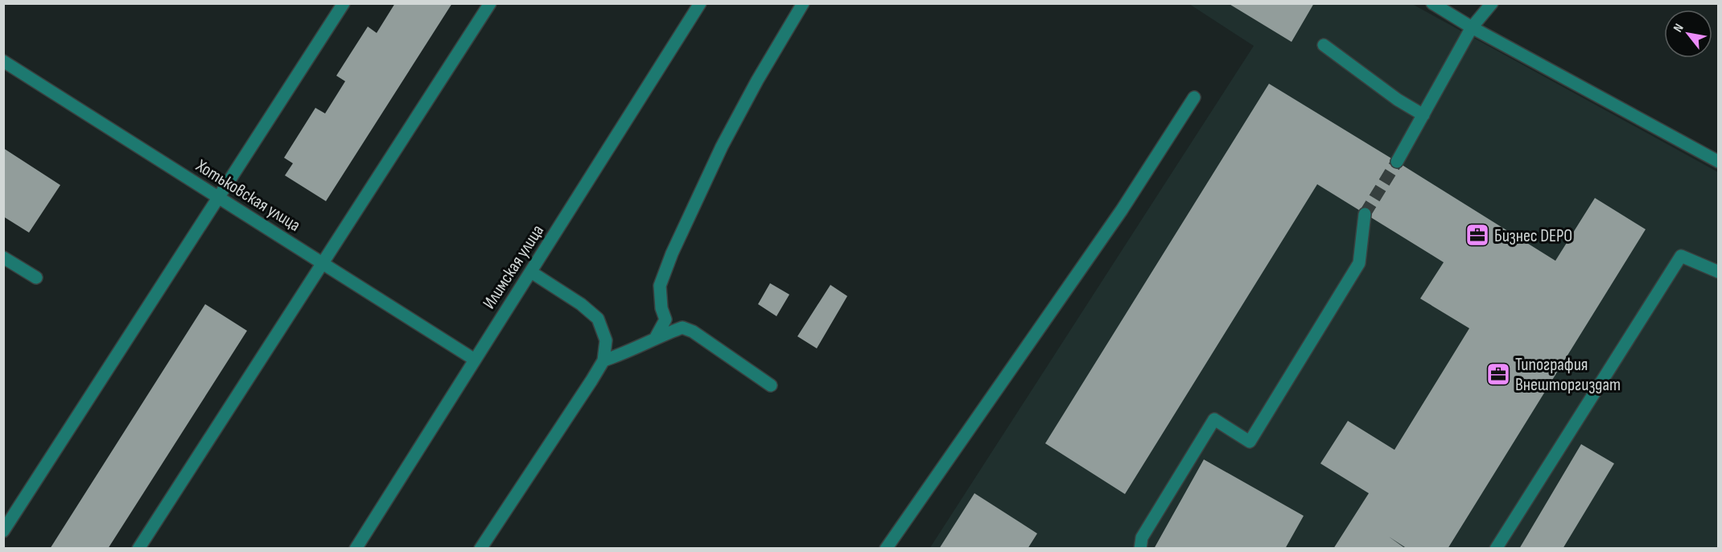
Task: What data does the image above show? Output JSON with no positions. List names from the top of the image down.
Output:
{
  "streets": {
    "street": ["Хотьковская улица", "Илимская улица"]
  },
  "crossings": [
    ["Хотьковская улица", "Илимская улица"]
  ],
  "places": {
    "office": ["Бизнес DEPO", "Типография Внешторгиздат"]
  },
  "north": "top left"
}
